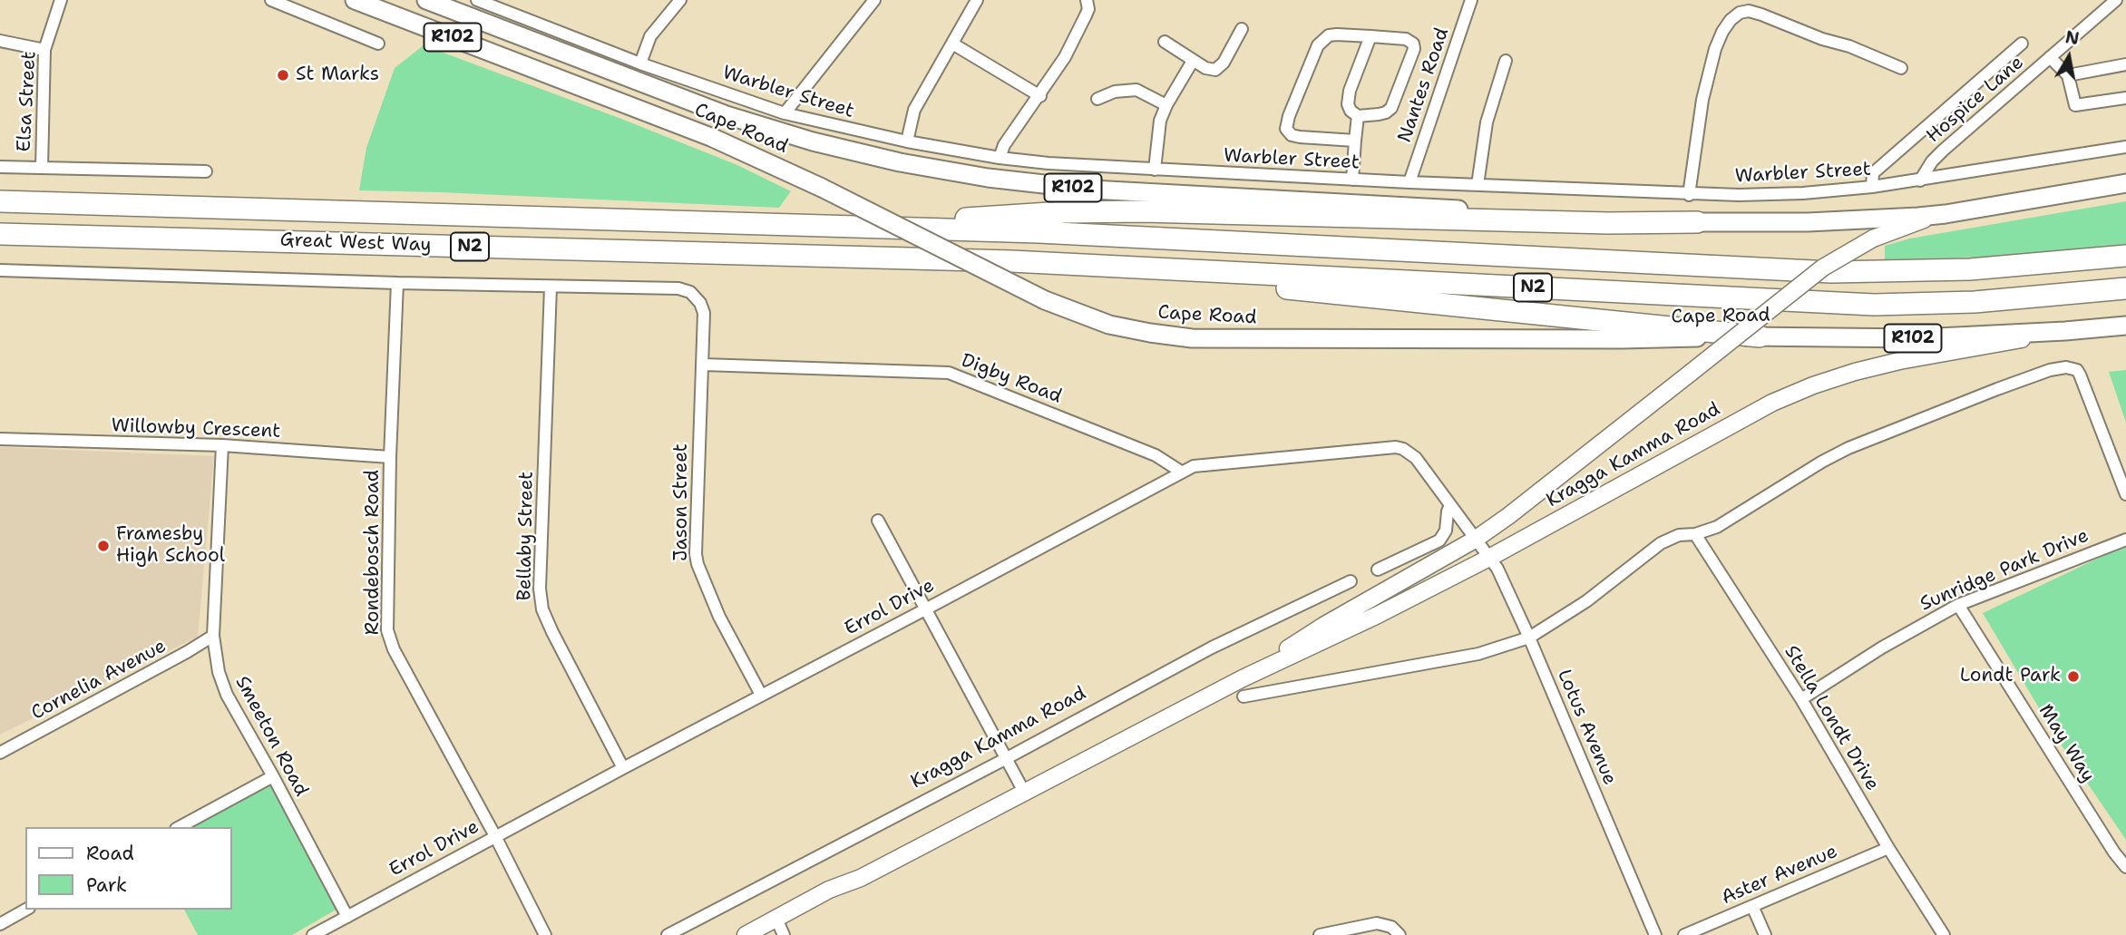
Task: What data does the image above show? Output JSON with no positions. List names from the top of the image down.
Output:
{
  "streets": {
    "highway": ["Great West Way", "N2"],
    "main road": ["R102", "Cape Road", "Kragga Kamma Road"],
    "street": [
      "Nantes Road",
      "Warbler Street",
      "Hospice Lane",
      "Elsa Street",
      "Digby Road",
      "Willowby Crescent",
      "Jason Street",
      "Bellaby Street",
      "Rondebosch Road",
      "Sunridge Park Drive",
      "Errol Drive",
      "Cornelia Avenue",
      "Stella Londt Drive",
      "Lotus Avenue",
      "Smeeton Road",
      "May Way",
      "Aster Avenue"
    ]
  },
  "crossings": [
    ["Nantes Road", "Warbler Street"],
    ["Warbler Street", "Hospice Lane"],
    ["Cape Road", "Kragga Kamma Road"],
    ["Great West Way", "N2"],
    ["Great West Way", "Jason Street"],
    ["Great West Way", "Bellaby Street"],
    ["Great West Way", "Rondebosch Road"],
    ["Digby Road", "Jason Street"],
    ["Digby Road", "Errol Drive"],
    ["Willowby Crescent", "Rondebosch Road"],
    ["Willowby Crescent", "Smeeton Road"],
    ["Kragga Kamma Road", "Errol Drive"],
    ["Kragga Kamma Road", "Lotus Avenue"],
    ["Jason Street", "Errol Drive"],
    ["Bellaby Street", "Errol Drive"],
    ["Rondebosch Road", "Errol Drive"],
    ["Sunridge Park Drive", "Stella Londt Drive"],
    ["Sunridge Park Drive", "May Way"],
    ["Errol Drive", "Lotus Avenue"],
    ["Errol Drive", "Smeeton Road"],
    ["Cornelia Avenue", "Smeeton Road"],
    ["Stella Londt Drive", "Aster Avenue"]
  ],
  "places": ["St Marks", "Framesby High School", "Londt Park"],
  "legend": ["Road", "Park"],
  "north": "top"
}
